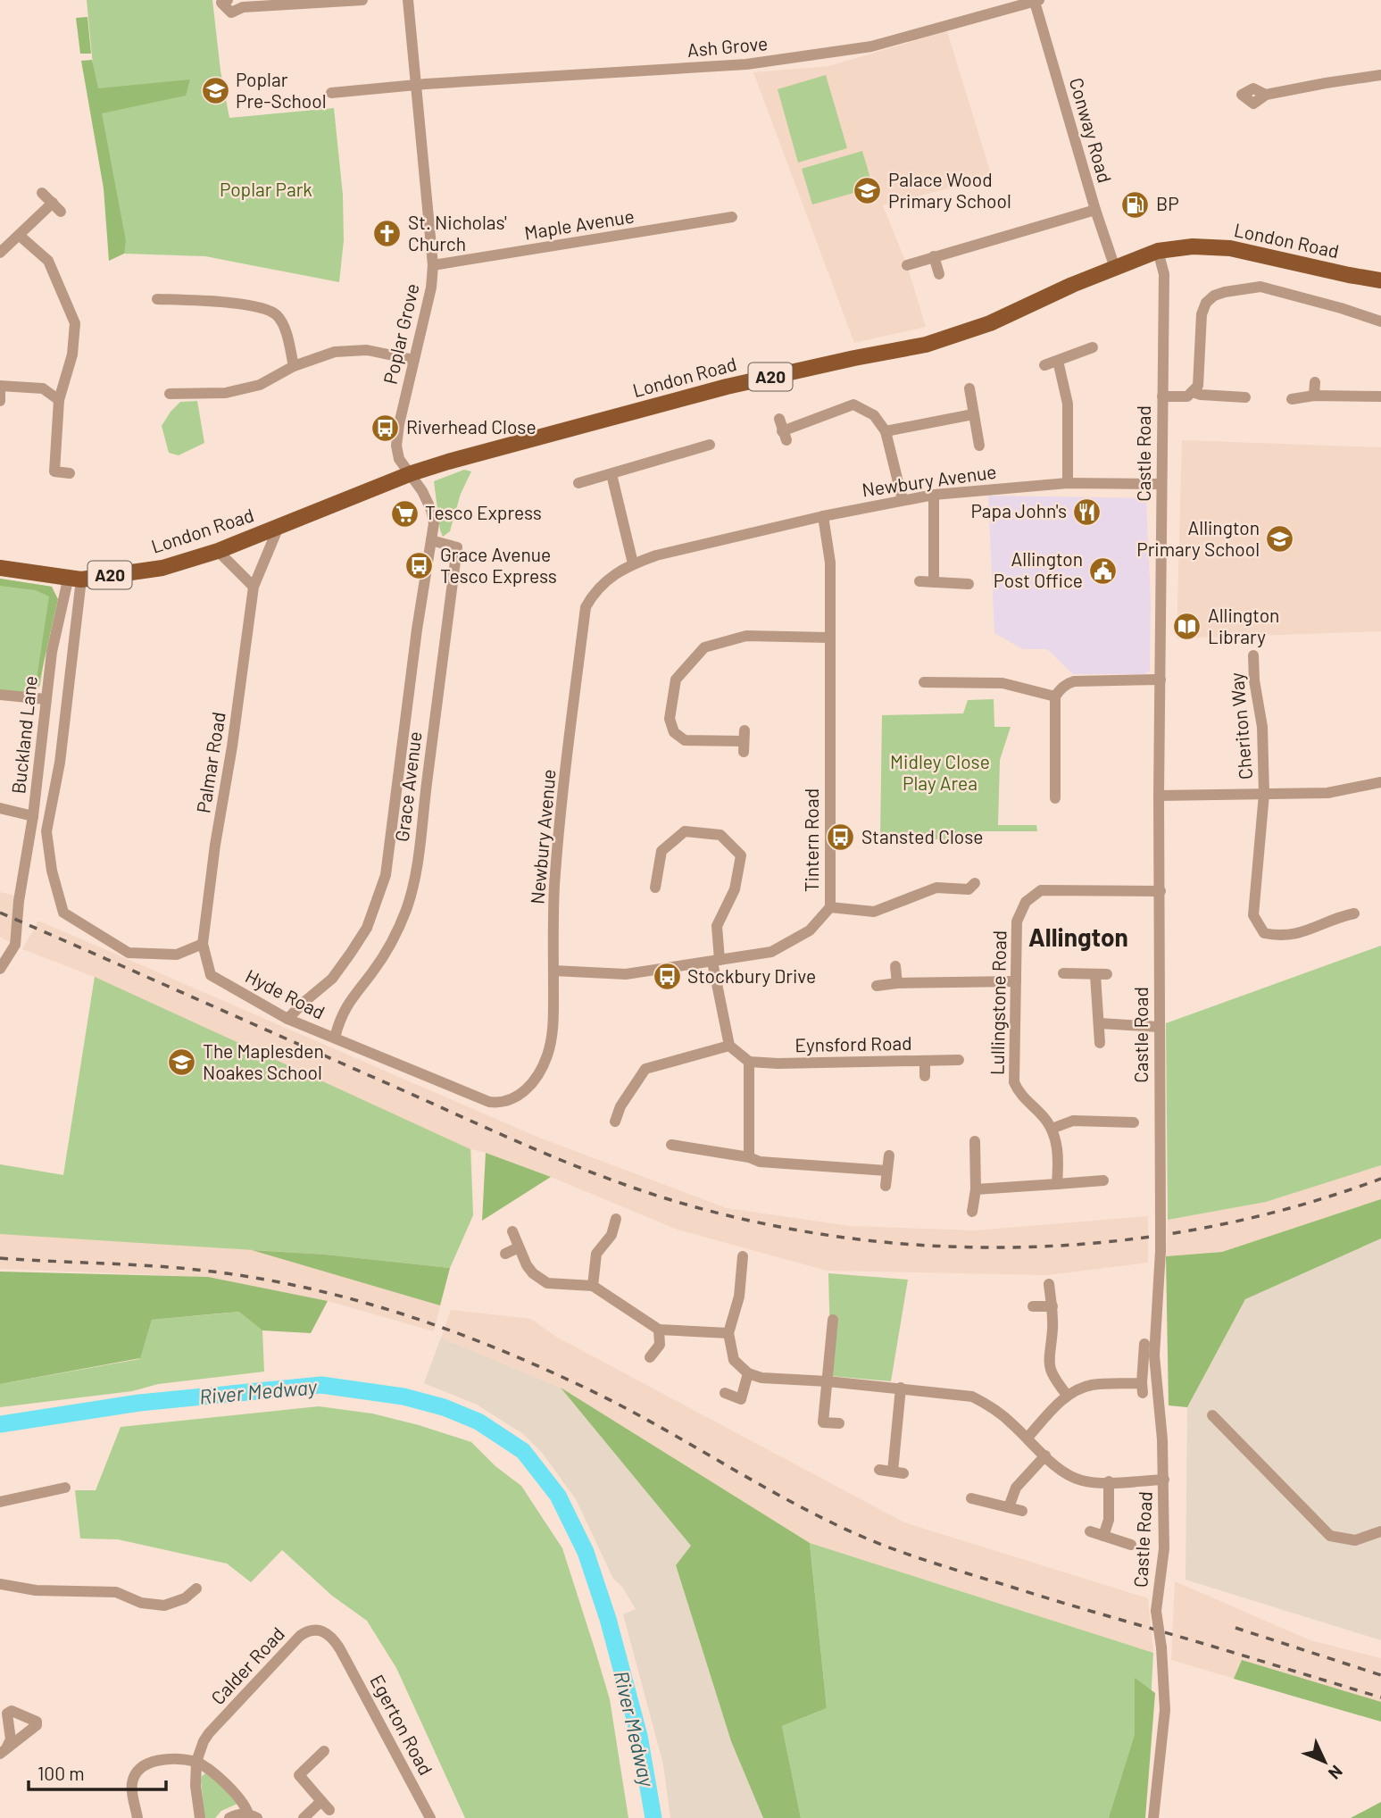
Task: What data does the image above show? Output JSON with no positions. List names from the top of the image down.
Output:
{
  "streets": {
    "main road": ["London Road", "A20"],
    "street": [
      "Ash Grove",
      "Conway Road",
      "Maple Avenue",
      "Poplar Grove",
      "Castle Road",
      "Newbury Avenue",
      "Cheriton Way",
      "Buckland Lane",
      "Palmar Road",
      "Grace Avenue",
      "Tintern Road",
      "Hyde Road",
      "Lullingstone Road",
      "Eynsford Road",
      "Calder Road",
      "Egerton Road"
    ]
  },
  "crossings": [
    ["Ash Grove", "Conway Road"],
    ["Ash Grove", "Poplar Grove"],
    ["Conway Road", "London Road"],
    ["Maple Avenue", "Poplar Grove"],
    ["London Road", "Poplar Grove"],
    ["London Road", "Castle Road"],
    ["London Road", "Buckland Lane"],
    ["London Road", "Palmar Road"],
    ["London Road", "Grace Avenue"],
    ["Poplar Grove", "Grace Avenue"],
    ["Castle Road", "Newbury Avenue"],
    ["Castle Road", "Lullingstone Road"],
    ["Newbury Avenue", "Tintern Road"],
    ["Newbury Avenue", "Hyde Road"],
    ["Buckland Lane", "Palmar Road"],
    ["Buckland Lane", "Hyde Road"],
    ["Palmar Road", "Hyde Road"],
    ["Grace Avenue", "Hyde Road"],
    ["Calder Road", "Egerton Road"]
  ],
  "districts": ["Allington"],
  "water": ["River Medway"],
  "parks": ["Poplar Park", "Midley Close Play Area"],
  "places": {
    "school or university": [
      "Poplar Pre-School",
      "Palace Wood Primary School",
      "Allington Primary School",
      "The Maplesden Noakes School"
    ],
    "fuel station": ["BP"],
    "church": ["St. Nicholas' Church"],
    "bus stop": [
      "Riverhead Close",
      "Grace Avenue Tesco Express",
      "Stansted Close",
      "Stockbury Drive"
    ],
    "restaurant": ["Papa John's"],
    "supermarket": ["Tesco Express"],
    "public building": ["Allington Post Office"],
    "library": ["Allington Library"]
  },
  "scale_bar": "100 m",
  "north": "bottom right"
}
